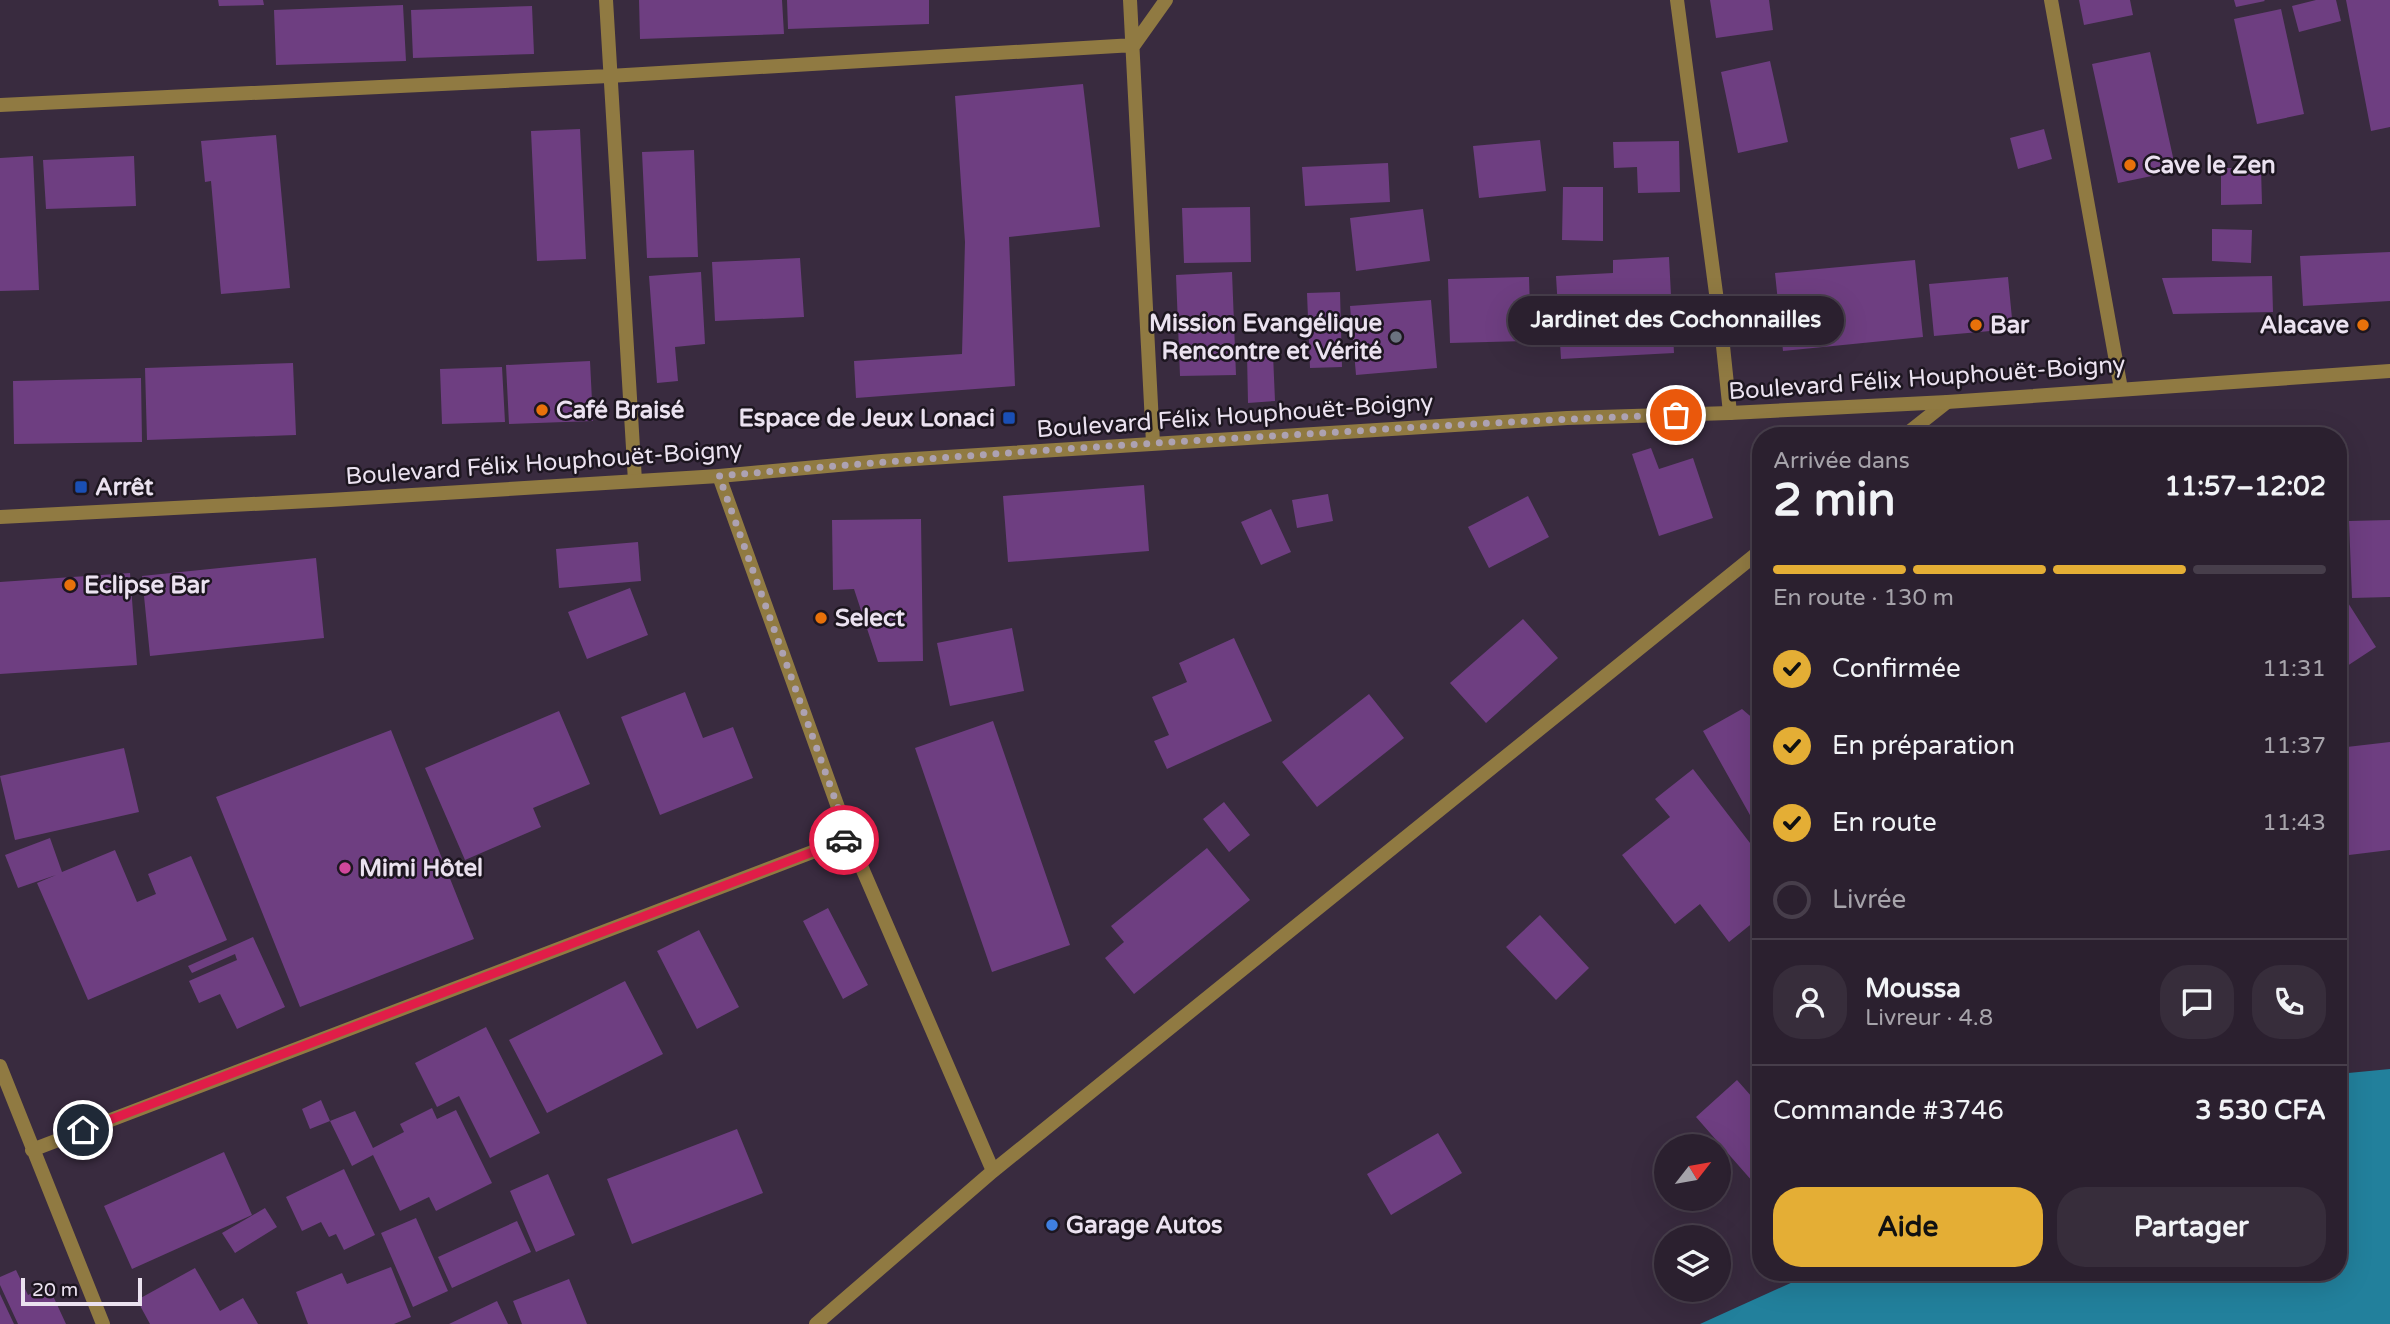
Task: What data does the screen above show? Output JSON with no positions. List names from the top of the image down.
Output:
{
  "streets": {
    "street": ["Boulevard Félix Houphouët-Boigny"]
  },
  "places": {
    "other": [
      "Cave le Zen",
      "Bar",
      "Alacave",
      "Mission Evangélique Rencontre et Vérité",
      "Café Braisé",
      "Jardinet des Cochonnailles",
      "Eclipse Bar",
      "Select",
      "Mimi Hôtel",
      "Garage Autos"
    ],
    "transit": ["Espace de Jeux Lonaci", "Arrêt"]
  },
  "scale_bar": "20 m",
  "north": "top right",
  "page": {
    "bubble": "Jardinet des Cochonnailles",
    "heading": ["2 min", "Arrivée dans", "11:57–12:02"],
    "panel": [
      "Moussa",
      "Livreur · 4.8",
      "Commande #3746",
      "3 530 CFA"
    ],
    "bar": "En route · 130 m",
    "list": [
      ["Confirmée", "11:31"],
      ["En préparation", "11:37"],
      ["En route", "11:43"],
      "Livrée"
    ],
    "buttons": ["Aide", "Partager"],
    "scale": "20 m"
  }
}
